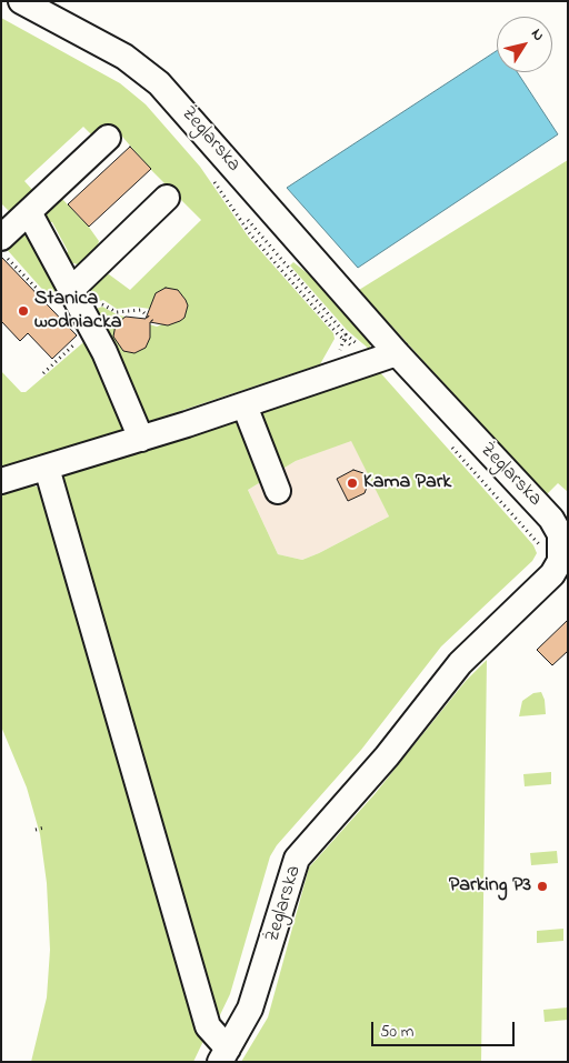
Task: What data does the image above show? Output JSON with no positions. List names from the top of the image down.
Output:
{
  "streets": {
    "street": ["Żeglarska"]
  },
  "places": ["Stanica wodniacka", "Kama Park", "Parking P3"],
  "scale_bar": "50 m",
  "north": "top right"
}
